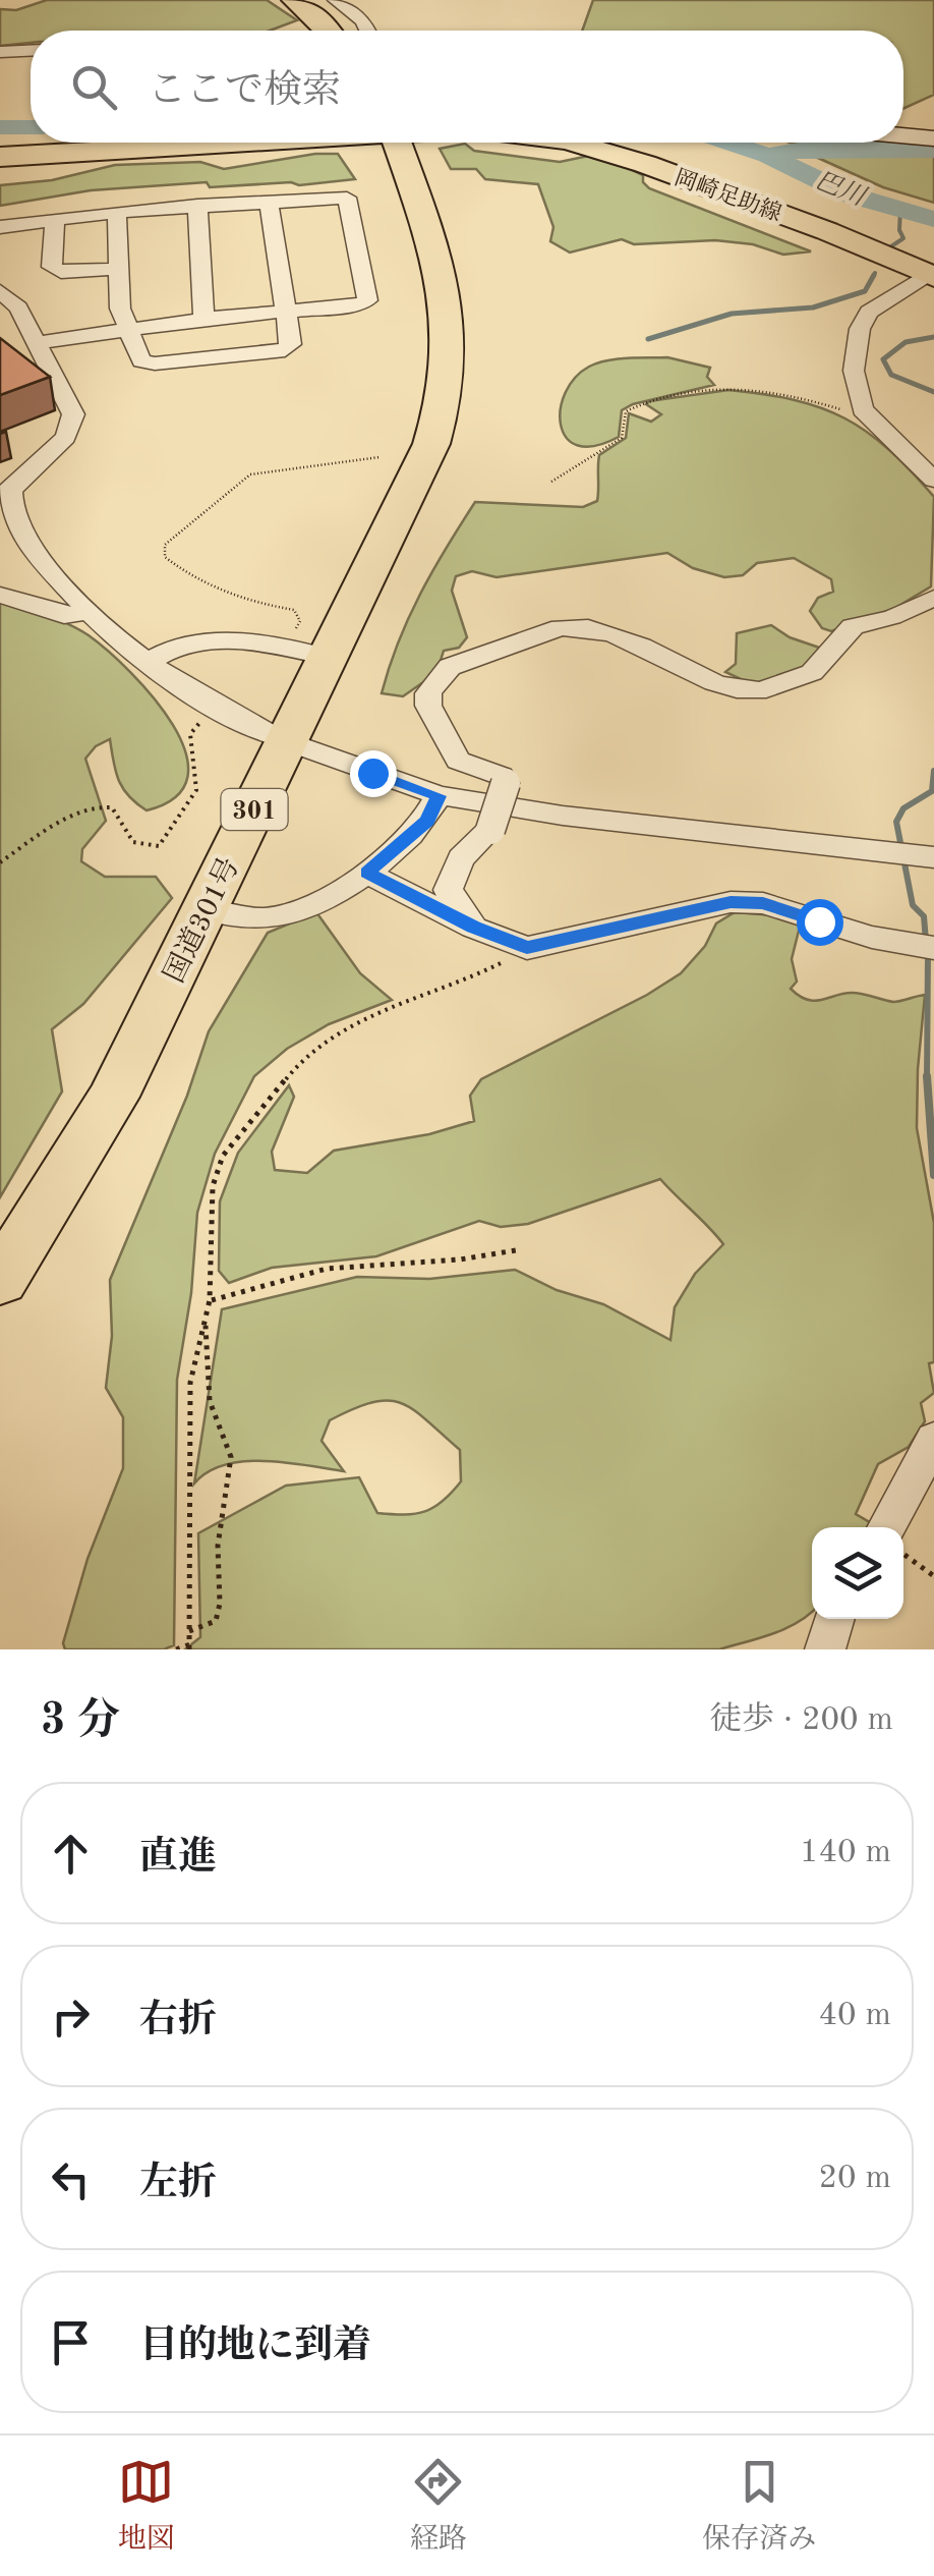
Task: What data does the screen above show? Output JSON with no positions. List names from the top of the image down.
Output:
{
  "streets": {
    "highway": ["301", "国道301号"],
    "main road": ["岡崎足助線"]
  },
  "water": ["巴川"],
  "page": {
    "search": "ここで検索",
    "heading": ["3 分", "徒歩 · 200 m"],
    "list": [
      ["直進", "140 m"],
      ["右折", "40 m"],
      ["左折", "20 m"],
      "目的地に到着"
    ],
    "nav": ["地図", "経路", "保存済み"]
  }
}
